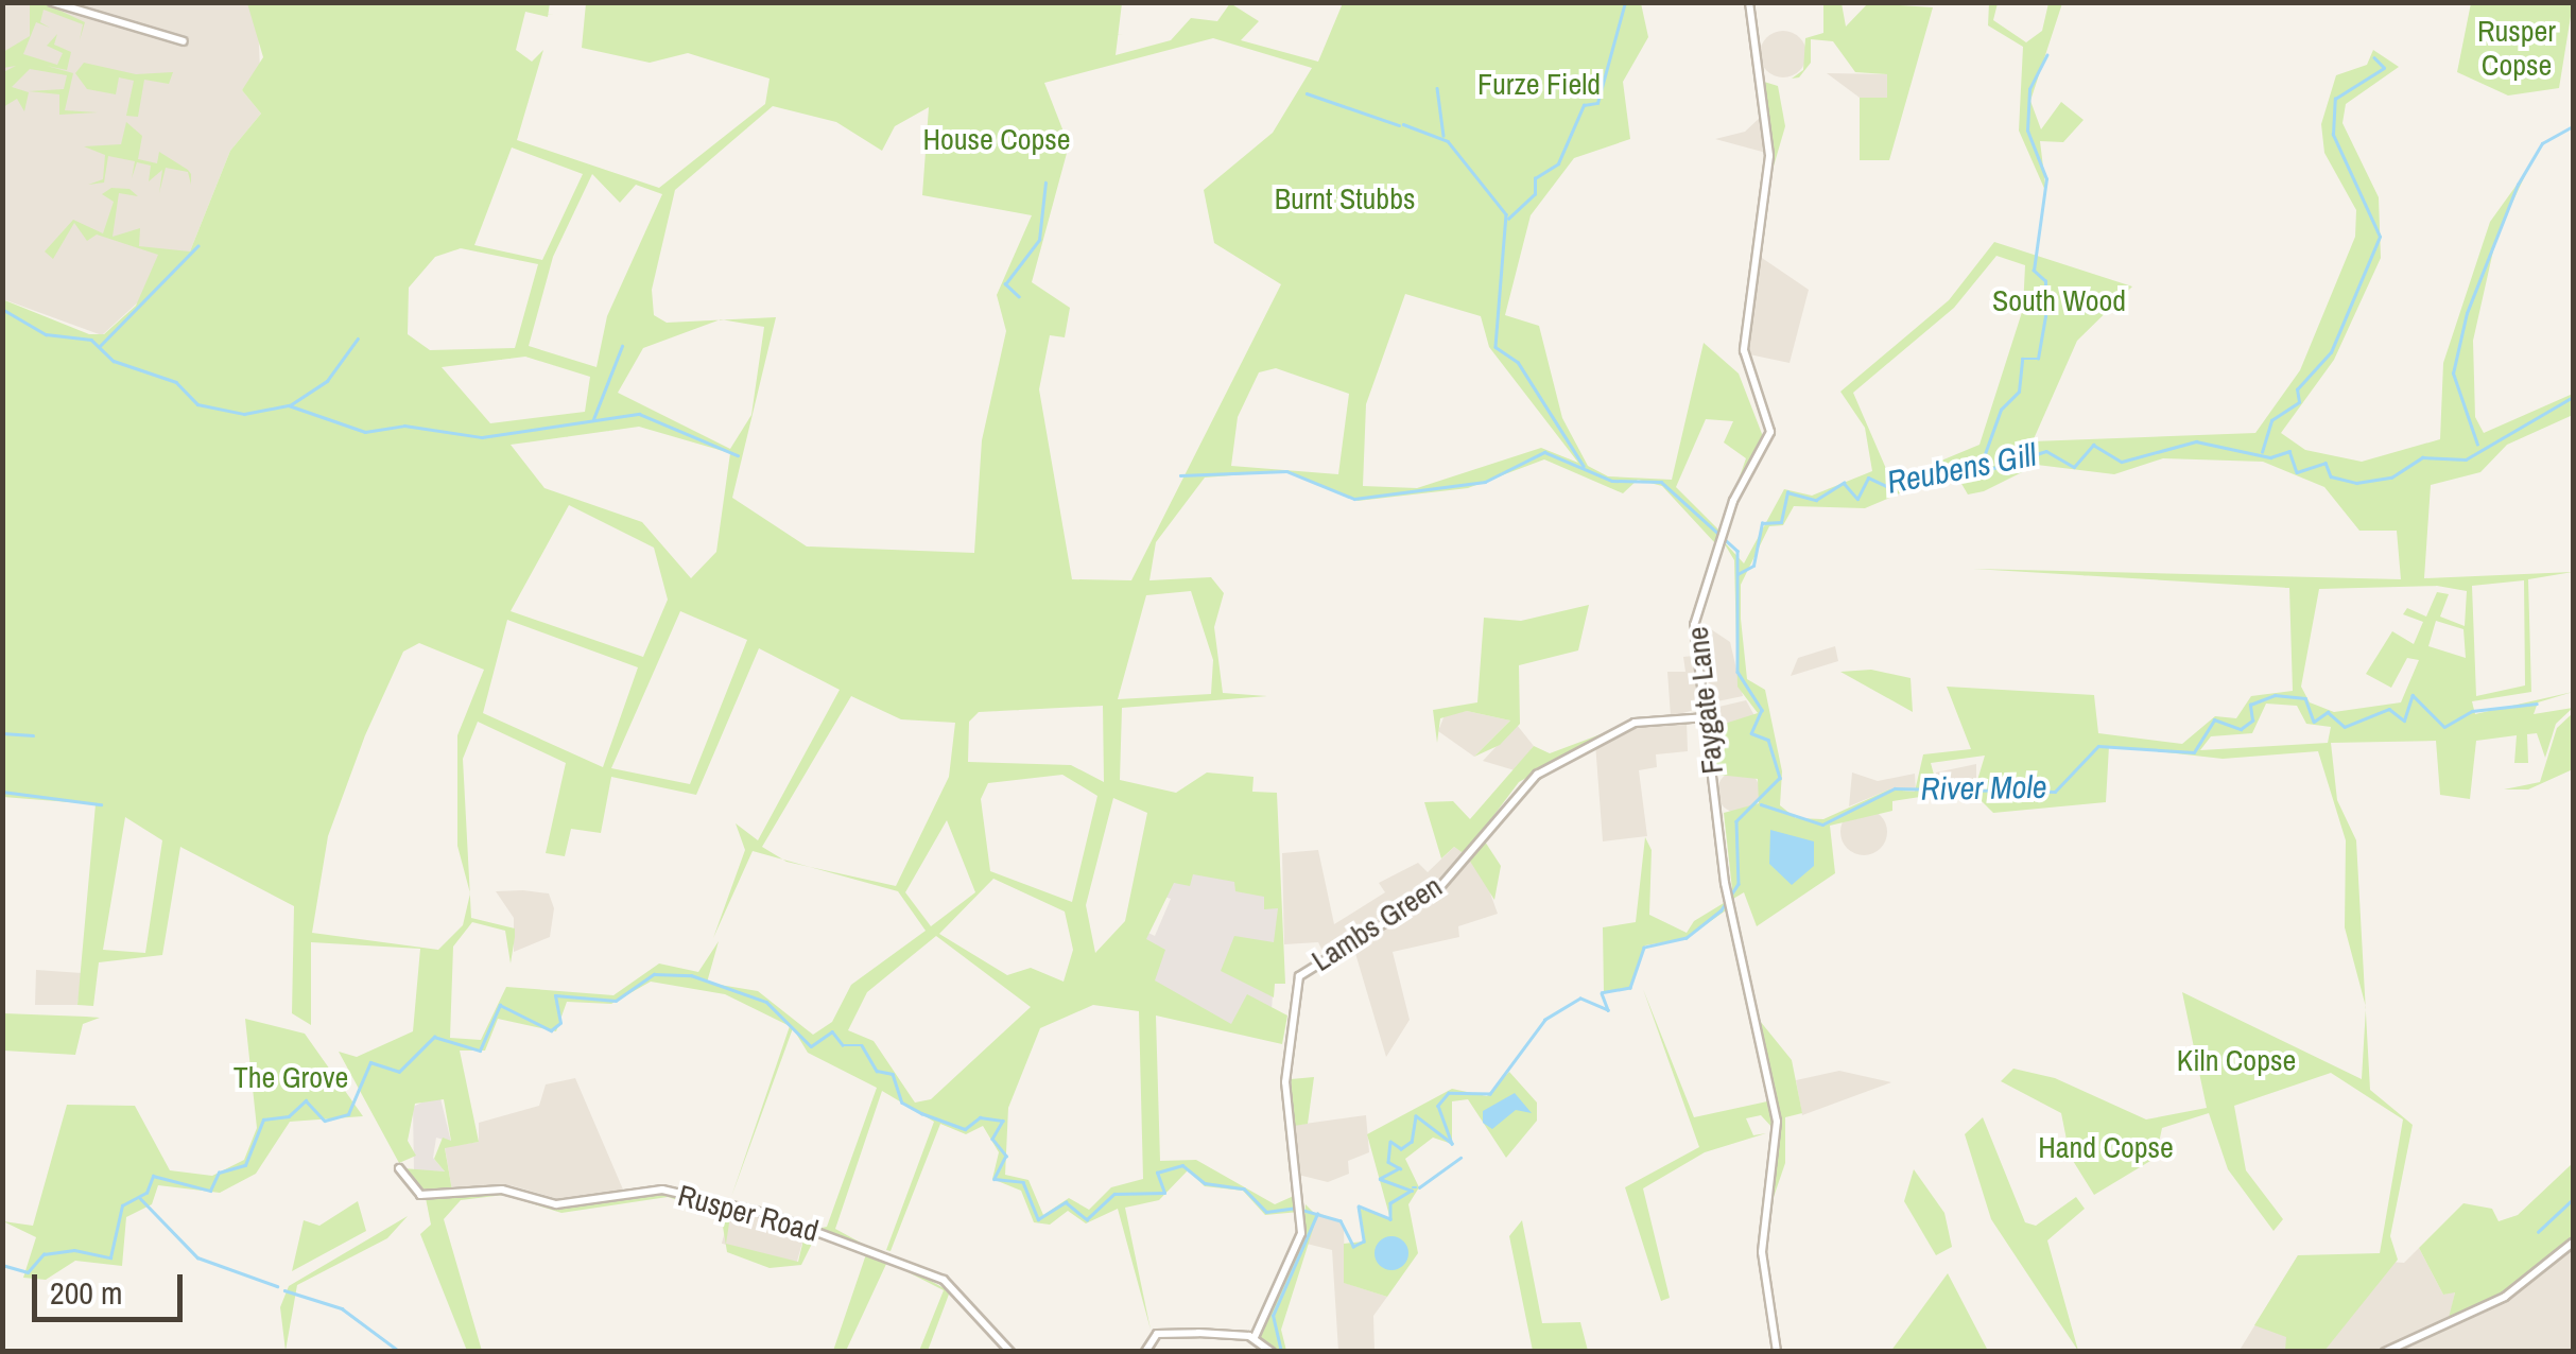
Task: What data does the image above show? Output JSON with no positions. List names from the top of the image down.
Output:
{
  "streets": {
    "street": ["Faygate Lane", "Lambs Green", "Rusper Road"]
  },
  "crossings": [
    ["Faygate Lane", "Lambs Green"]
  ],
  "water": ["Reubens Gill", "River Mole"],
  "parks": [
    "Rusper Copse",
    "Furze Field",
    "House Copse",
    "Burnt Stubbs",
    "South Wood",
    "Kiln Copse",
    "The Grove",
    "Hand Copse"
  ],
  "scale_bar": "200 m"
}
